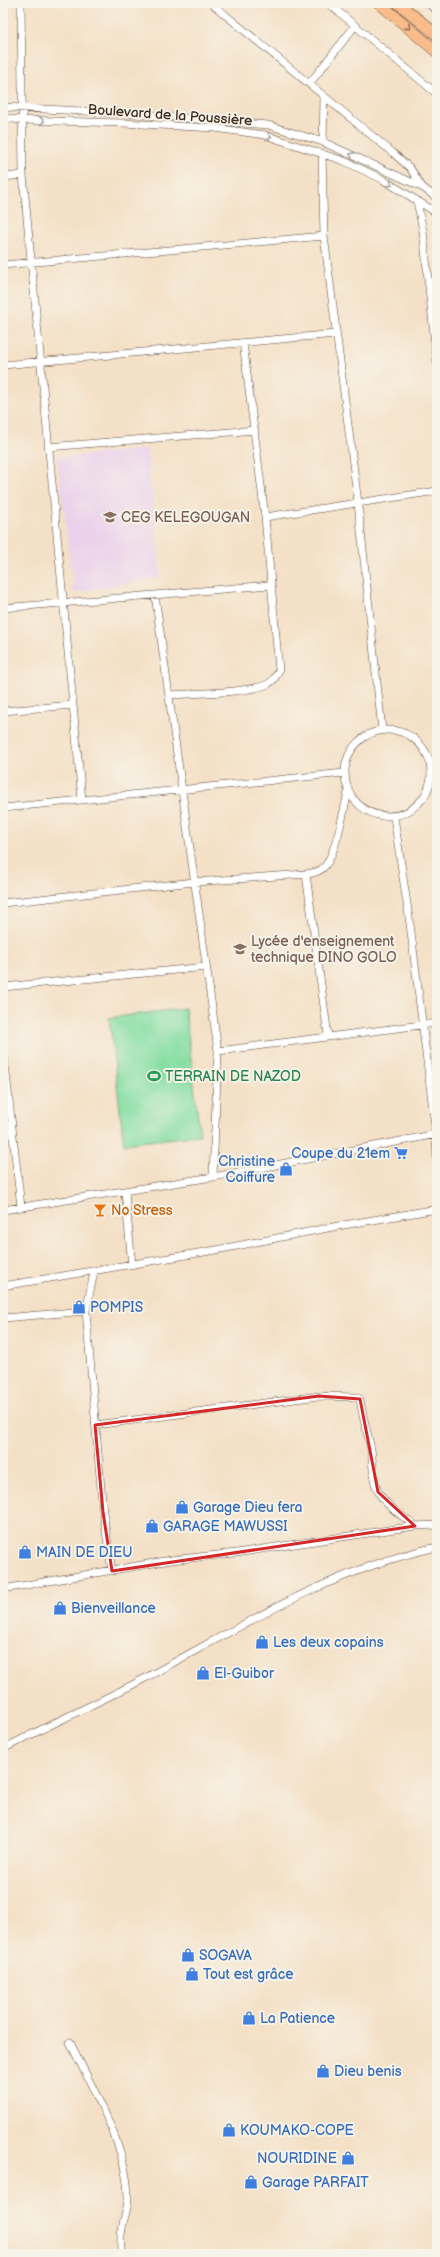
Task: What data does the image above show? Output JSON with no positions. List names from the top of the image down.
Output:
{
  "streets": {
    "street": ["Boulevard de la Poussière"]
  },
  "places": {
    "school or university": ["CEG KELEGOUGAN", "Lycée d'enseignement technique DINO GOLO"],
    "sports": ["TERRAIN DE NAZOD"],
    "supermarket": ["Coupe du 21em"],
    "shop": [
      "Christine Coiffure",
      "POMPIS",
      "Garage Dieu fera",
      "GARAGE MAWUSSI",
      "MAIN DE DIEU",
      "Bienveillance",
      "Les deux copains",
      "El-Guibor",
      "SOGAVA",
      "Tout est grâce",
      "La Patience",
      "Dieu benis",
      "KOUMAKO-COPE",
      "NOURIDINE",
      "Garage PARFAIT"
    ],
    "bar": ["No Stress"]
  }
}
